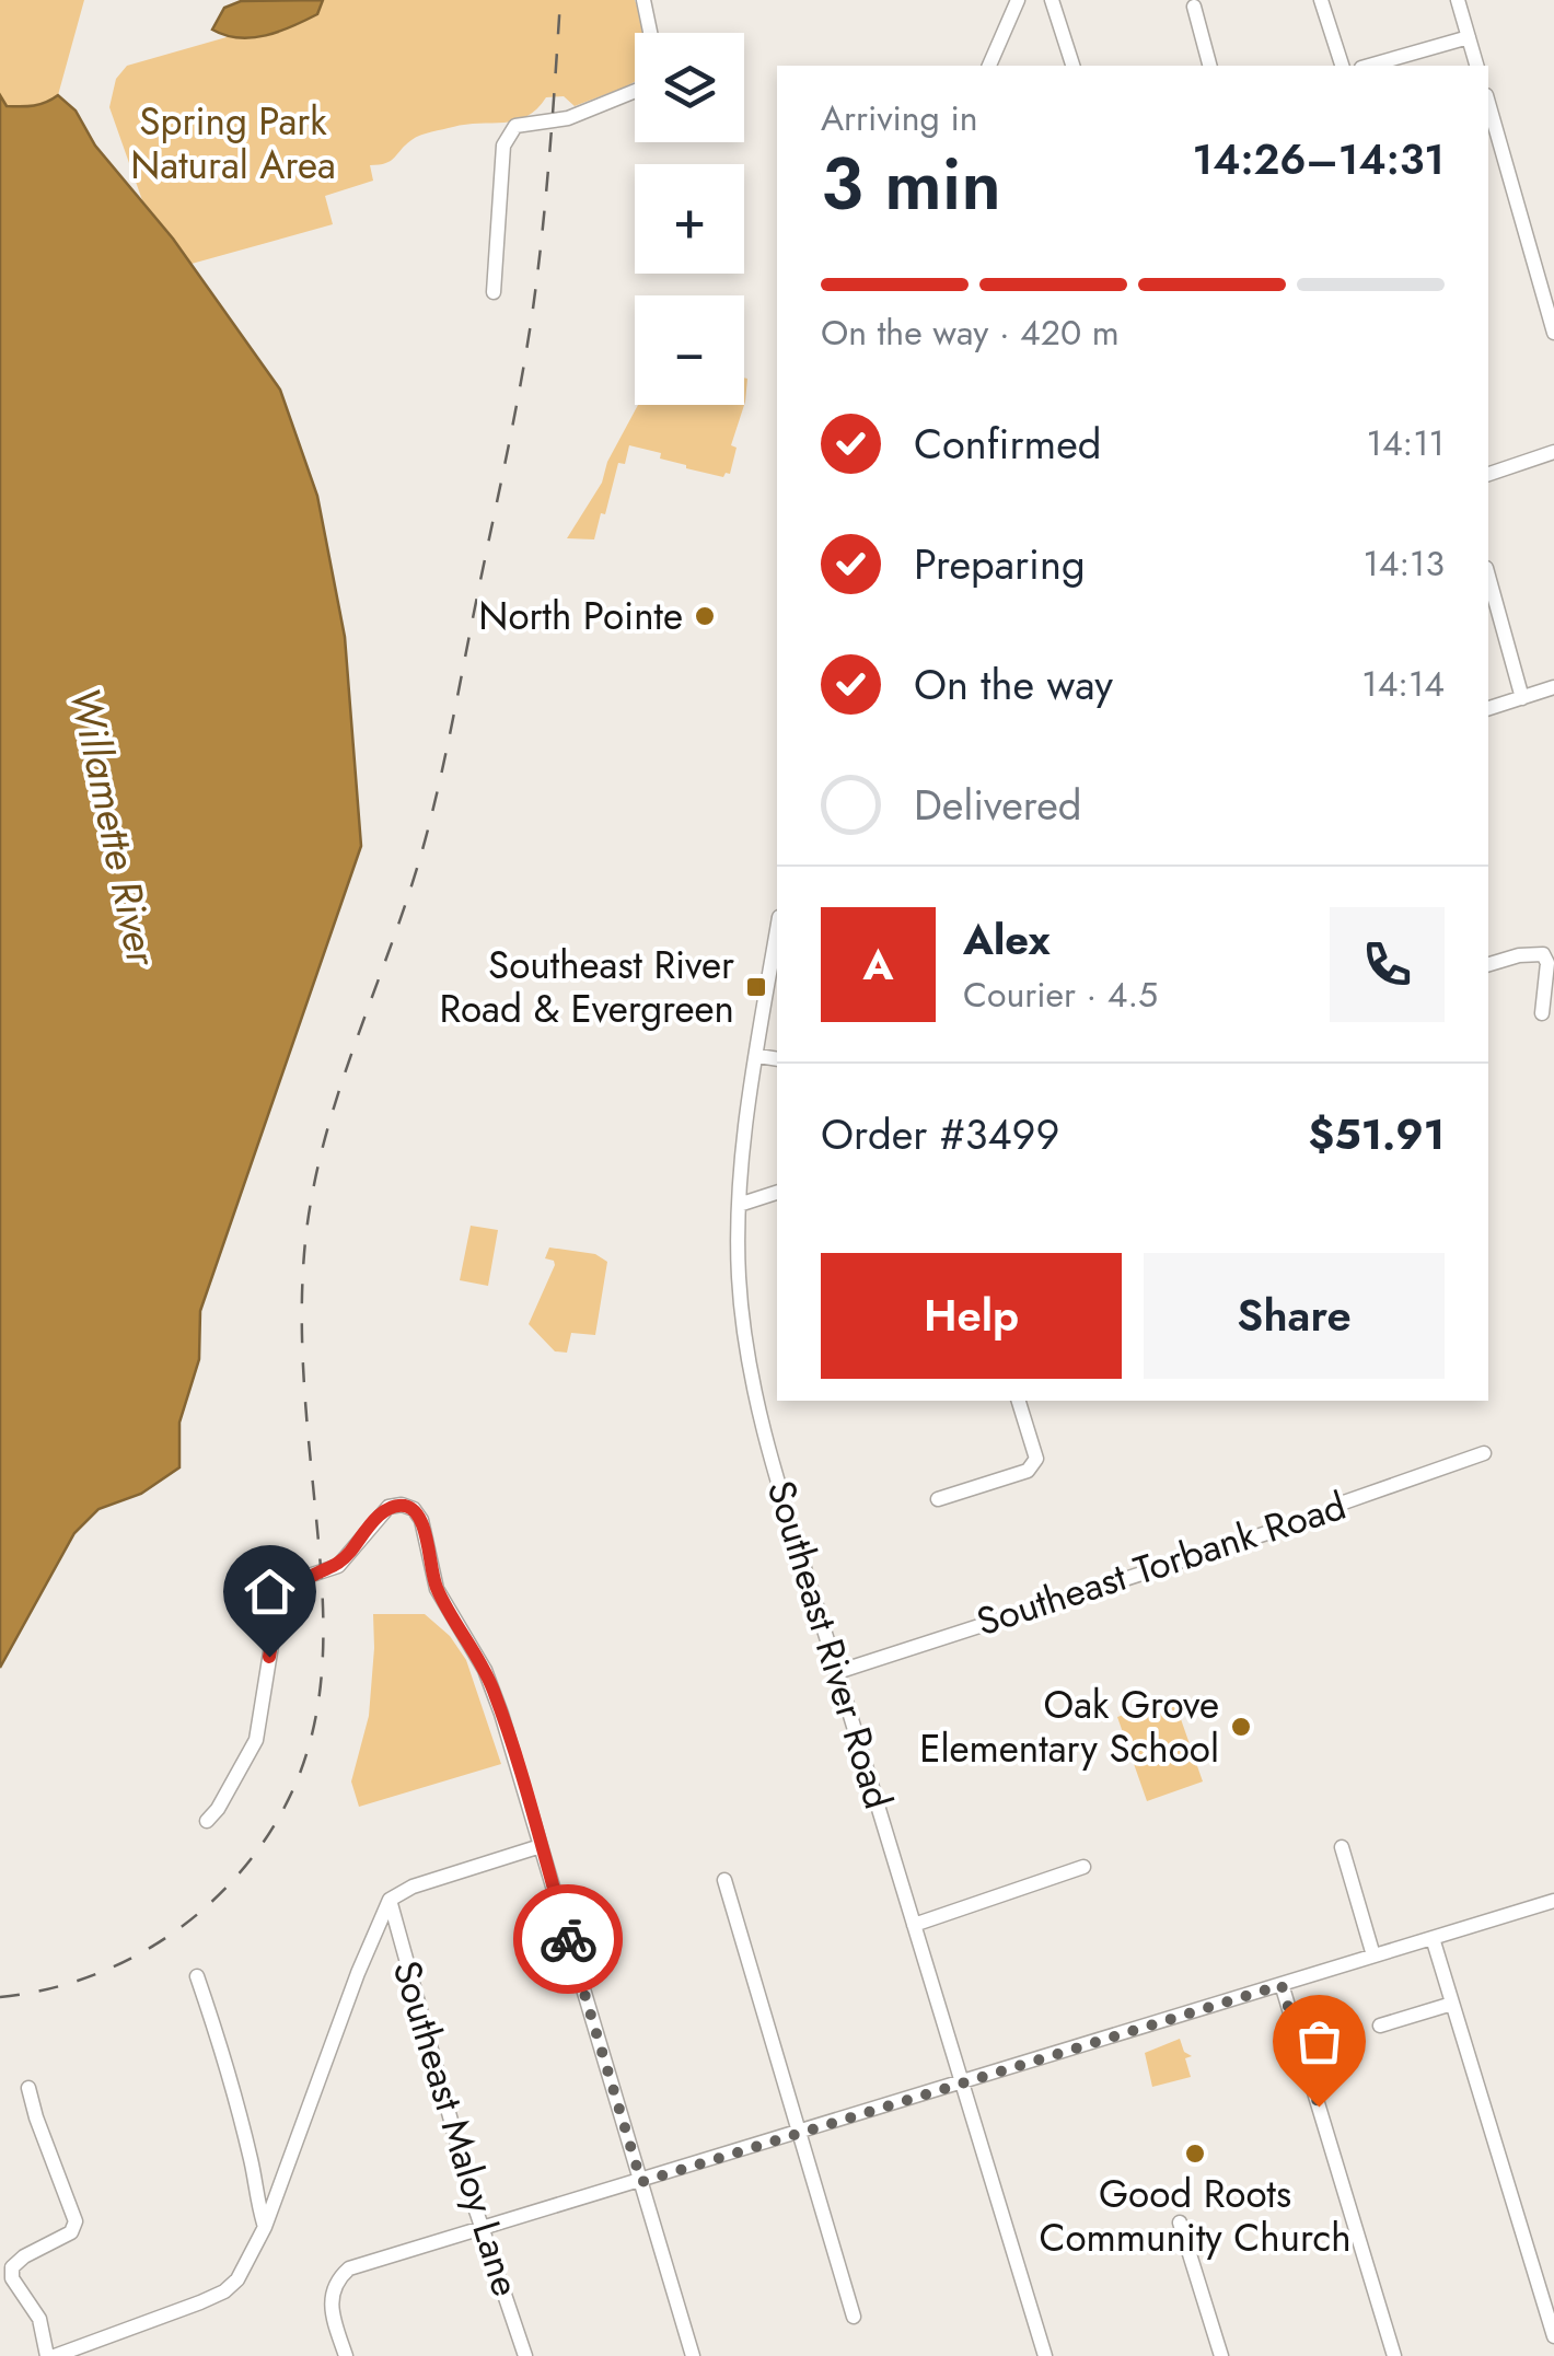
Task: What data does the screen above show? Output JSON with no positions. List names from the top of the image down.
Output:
{
  "streets": {
    "street": ["Southeast Torbank Road", "Southeast River Road", "Southeast Maloy Lane"]
  },
  "crossings": [
    ["Southeast Torbank Road", "Southeast River Road"]
  ],
  "water": ["Willamette River"],
  "parks": ["Spring Park Natural Area"],
  "places": {
    "other": ["North Pointe", "Oak Grove Elementary School", "Good Roots Community Church"],
    "transit": ["Southeast River Road & Evergreen"]
  },
  "page": {
    "map_buttons": ["+", "−"],
    "heading": ["3 min", "Arriving in", "14:26–14:31"],
    "panel": [
      "Alex",
      "Courier · 4.5",
      "Order #3499",
      "$51.91"
    ],
    "bar": "On the way · 420 m",
    "list": [
      ["Confirmed", "14:11"],
      ["Preparing", "14:13"],
      ["On the way", "14:14"],
      "Delivered"
    ],
    "round": "A",
    "buttons": ["Help", "Share"]
  }
}
